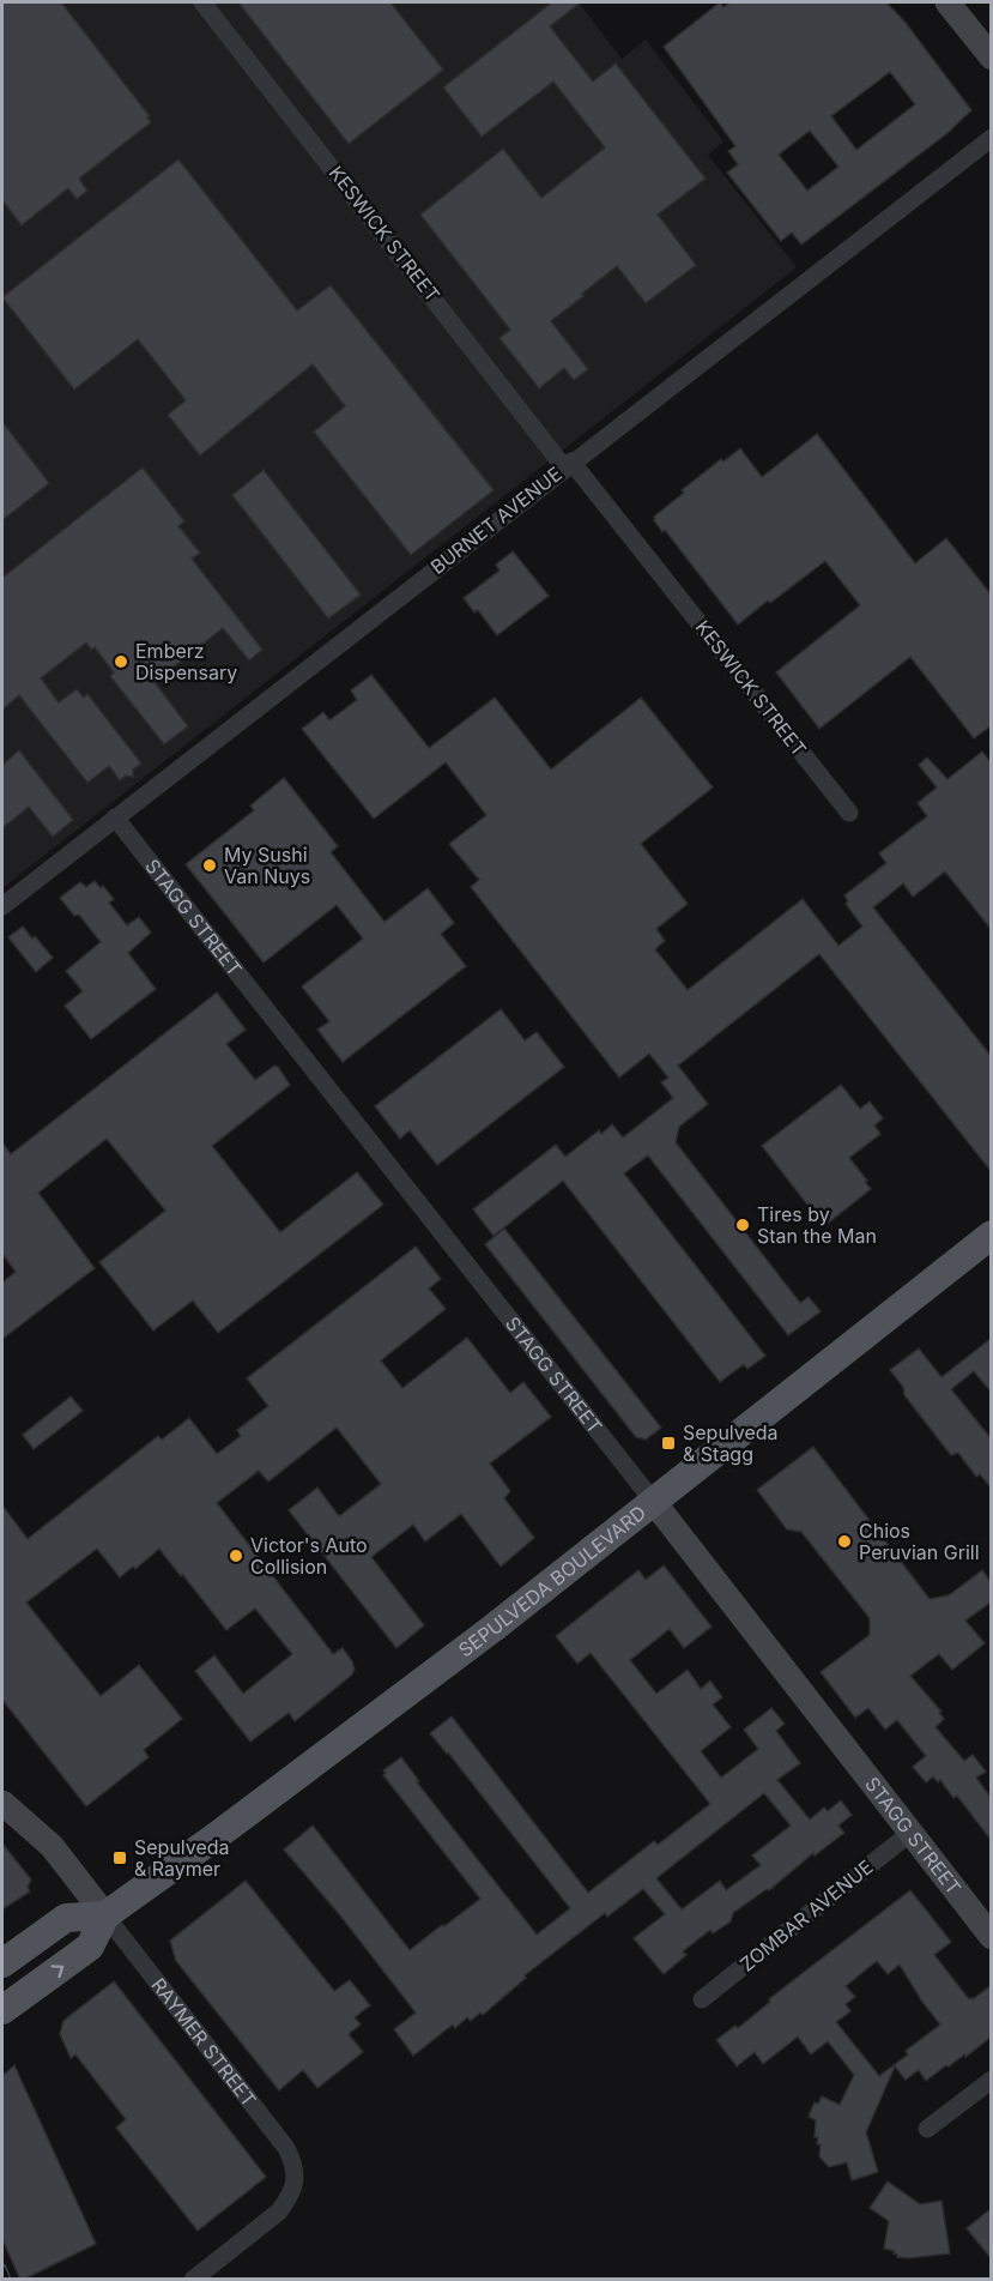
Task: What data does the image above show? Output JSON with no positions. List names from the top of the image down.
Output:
{
  "streets": {
    "main road": ["SEPULVEDA BOULEVARD"],
    "street": [
      "KESWICK STREET",
      "BURNET AVENUE",
      "STAGG STREET",
      "ZOMBAR AVENUE",
      "RAYMER STREET"
    ]
  },
  "crossings": [
    ["KESWICK STREET", "BURNET AVENUE"],
    ["BURNET AVENUE", "STAGG STREET"],
    ["STAGG STREET", "SEPULVEDA BOULEVARD"],
    ["STAGG STREET", "ZOMBAR AVENUE"],
    ["SEPULVEDA BOULEVARD", "RAYMER STREET"]
  ],
  "places": {
    "other": [
      "Emberz Dispensary",
      "My Sushi Van Nuys",
      "Tires by Stan the Man",
      "Chios Peruvian Grill",
      "Victor's Auto Collision"
    ],
    "transit": ["Sepulveda & Stagg", "Sepulveda & Raymer"]
  }
}
